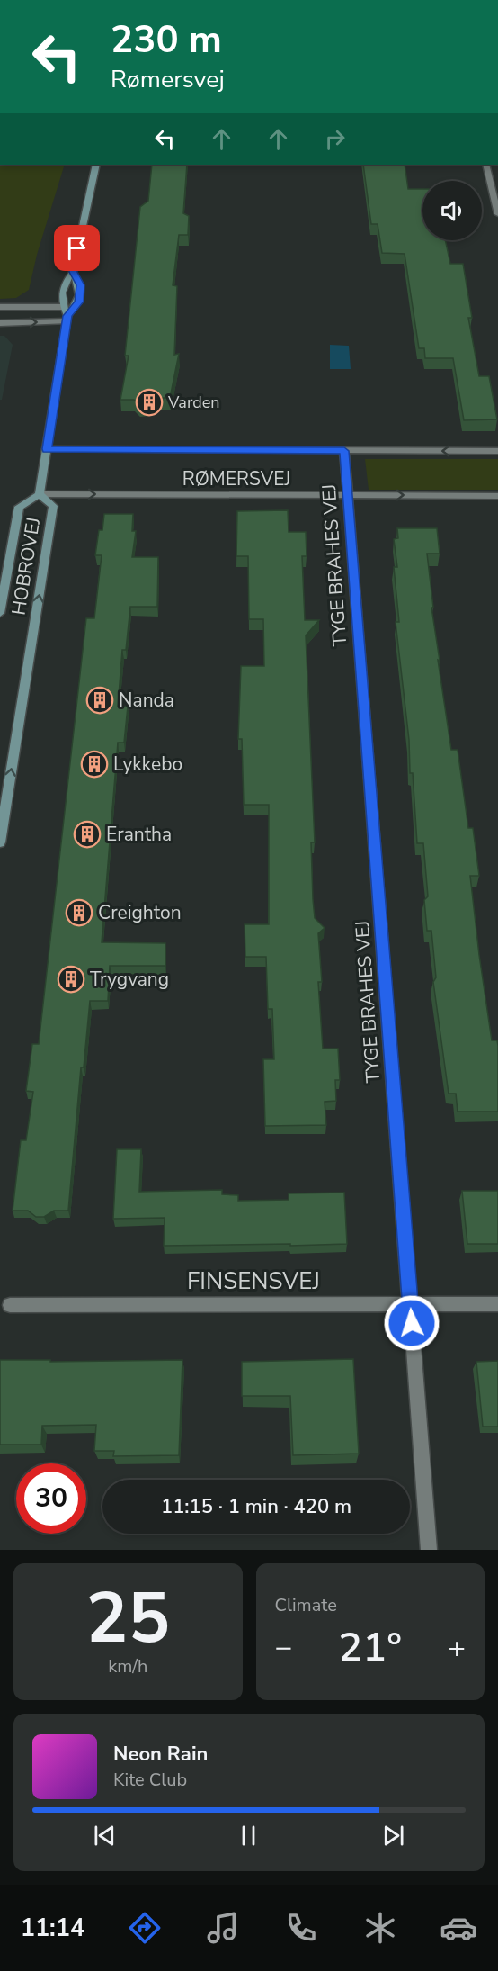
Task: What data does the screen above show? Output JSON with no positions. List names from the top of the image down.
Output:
{
  "streets": {
    "main road": ["HOBROVEJ"],
    "street": ["RØMERSVEJ", "TYGE BRAHES VEJ", "FINSENSVEJ"]
  },
  "crossings": [
    ["RØMERSVEJ", "TYGE BRAHES VEJ"],
    ["RØMERSVEJ", "HOBROVEJ"],
    ["TYGE BRAHES VEJ", "FINSENSVEJ"]
  ],
  "one_way": ["HOBROVEJ"],
  "places": {
    "building": [
      "Varden",
      "Nanda",
      "Lykkebo",
      "Erantha",
      "Creighton",
      "Trygvang"
    ]
  },
  "page": {
    "turn": ["230 m", "Rømersvej"],
    "limit": "30",
    "trip": "11:15 · 1 min · 420 m",
    "tile": [
      ["25", "km/h"],
      "Climate"
    ],
    "heat": ["−", "21°", "+"],
    "song": ["Neon Rain", "Kite Club"],
    "tabs": "11:14"
  }
}
